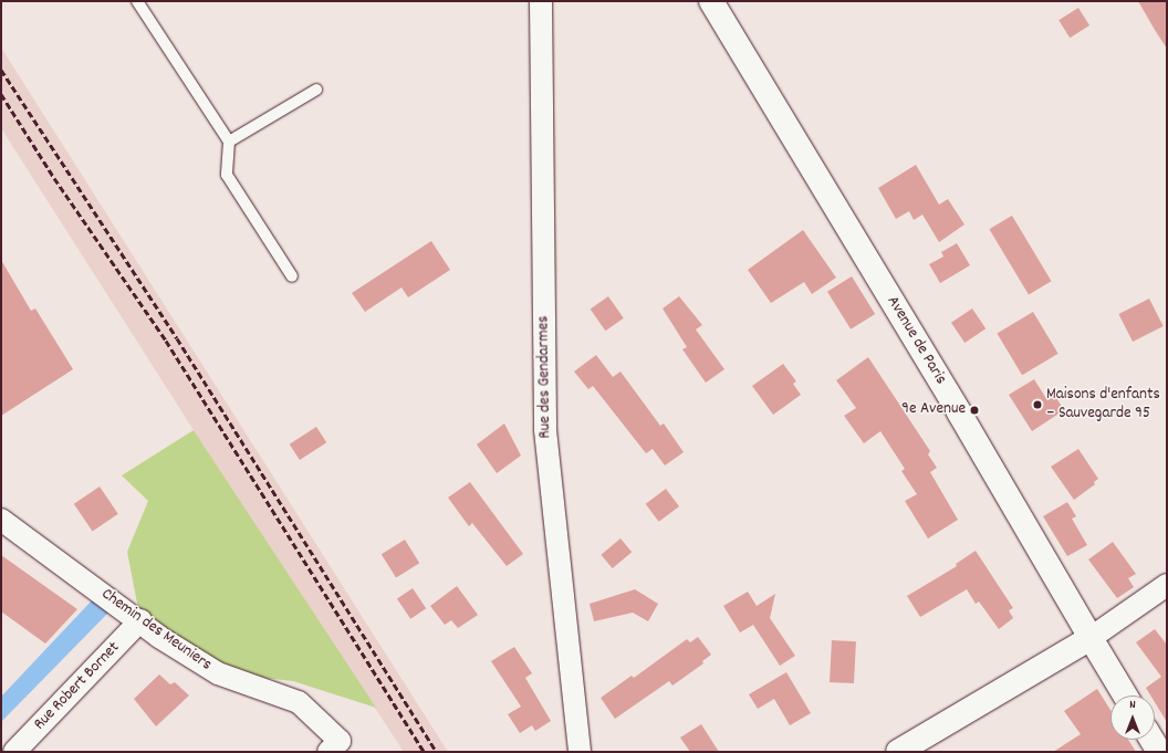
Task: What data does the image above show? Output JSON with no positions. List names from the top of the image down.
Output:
{
  "streets": {
    "main road": ["Avenue de Paris"],
    "street": ["Rue des Gendarmes", "Chemin des Meuniers", "Rue Robert Bornet"]
  },
  "crossings": [
    ["Chemin des Meuniers", "Rue Robert Bornet"]
  ],
  "places": ["Maisons d'enfants – Sauvegarde 95", "9e Avenue"],
  "north": "top"
}
